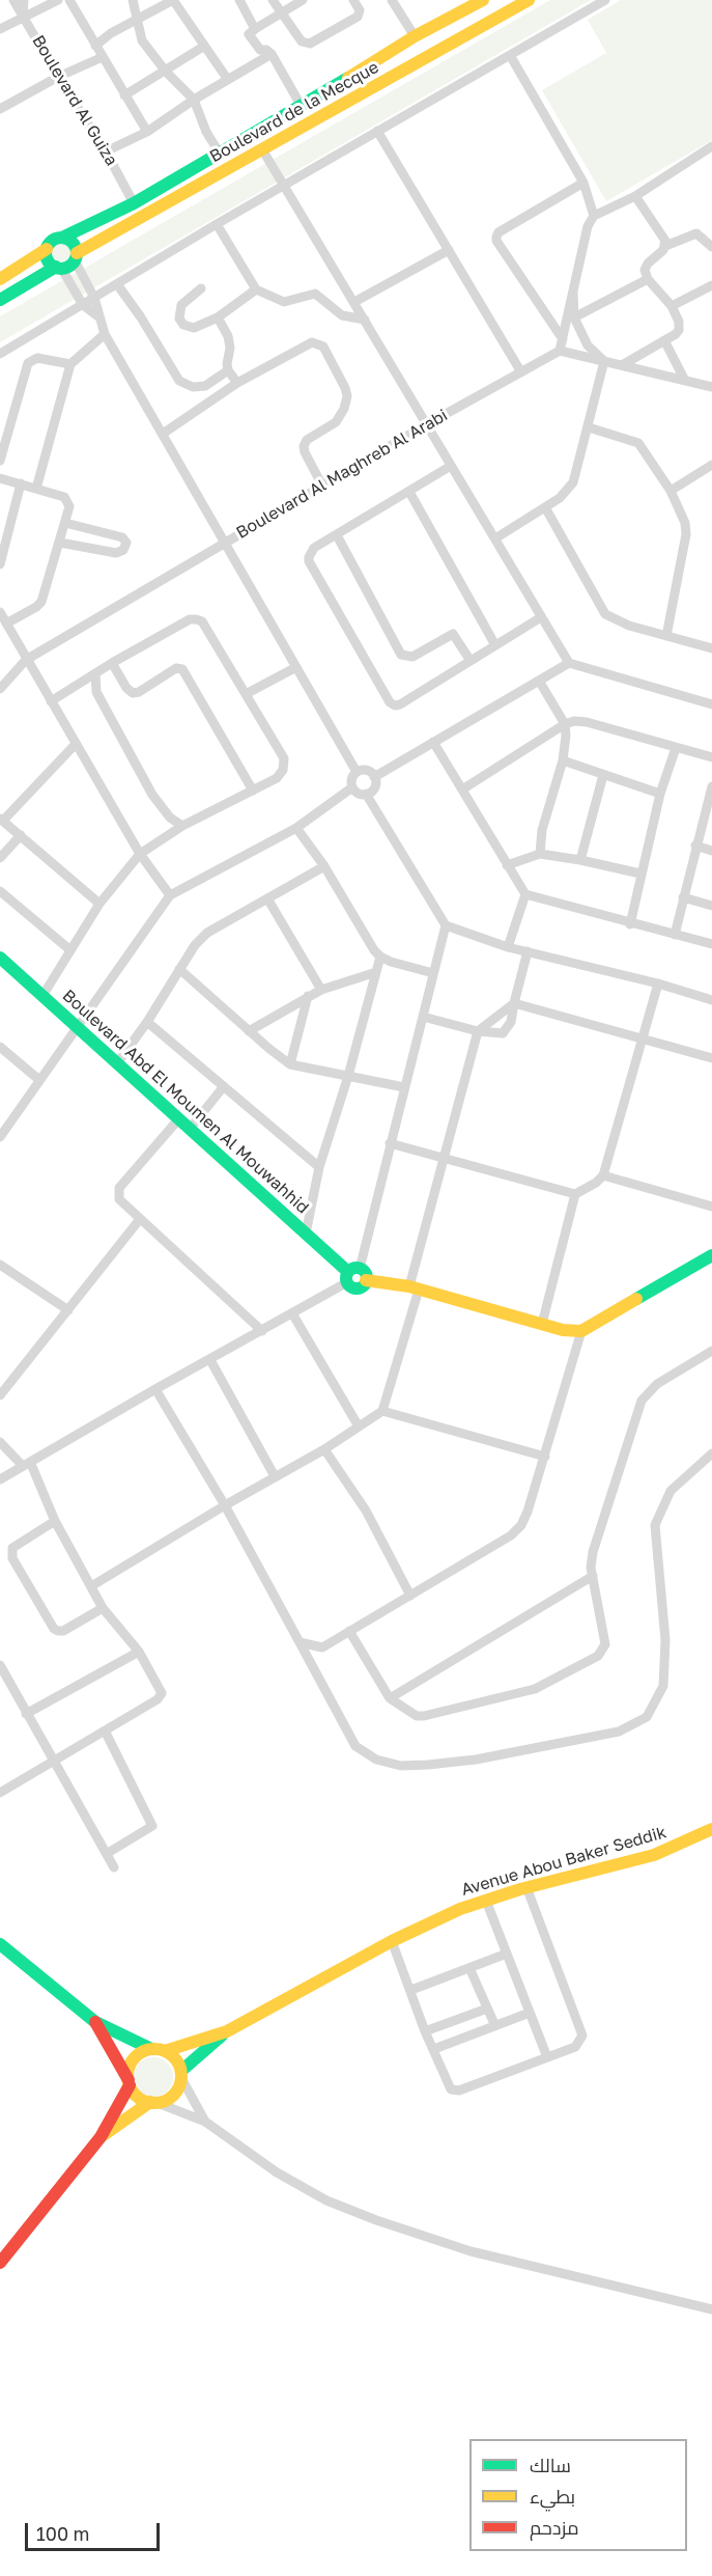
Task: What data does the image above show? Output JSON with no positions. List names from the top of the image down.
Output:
{
  "streets": {
    "main road": ["Boulevard de la Mecque", "Boulevard Abd El Moumen Al Mouwahhid", "Avenue Abou Baker Seddik"],
    "street": ["Boulevard Al Guiza", "Boulevard Al Maghreb Al Arabi"]
  },
  "crossings": [
    ["Boulevard Al Guiza", "Boulevard de la Mecque"]
  ],
  "legend": ["سالك", "بطيء", "مزدحم"],
  "scale_bar": "100 m"
}
